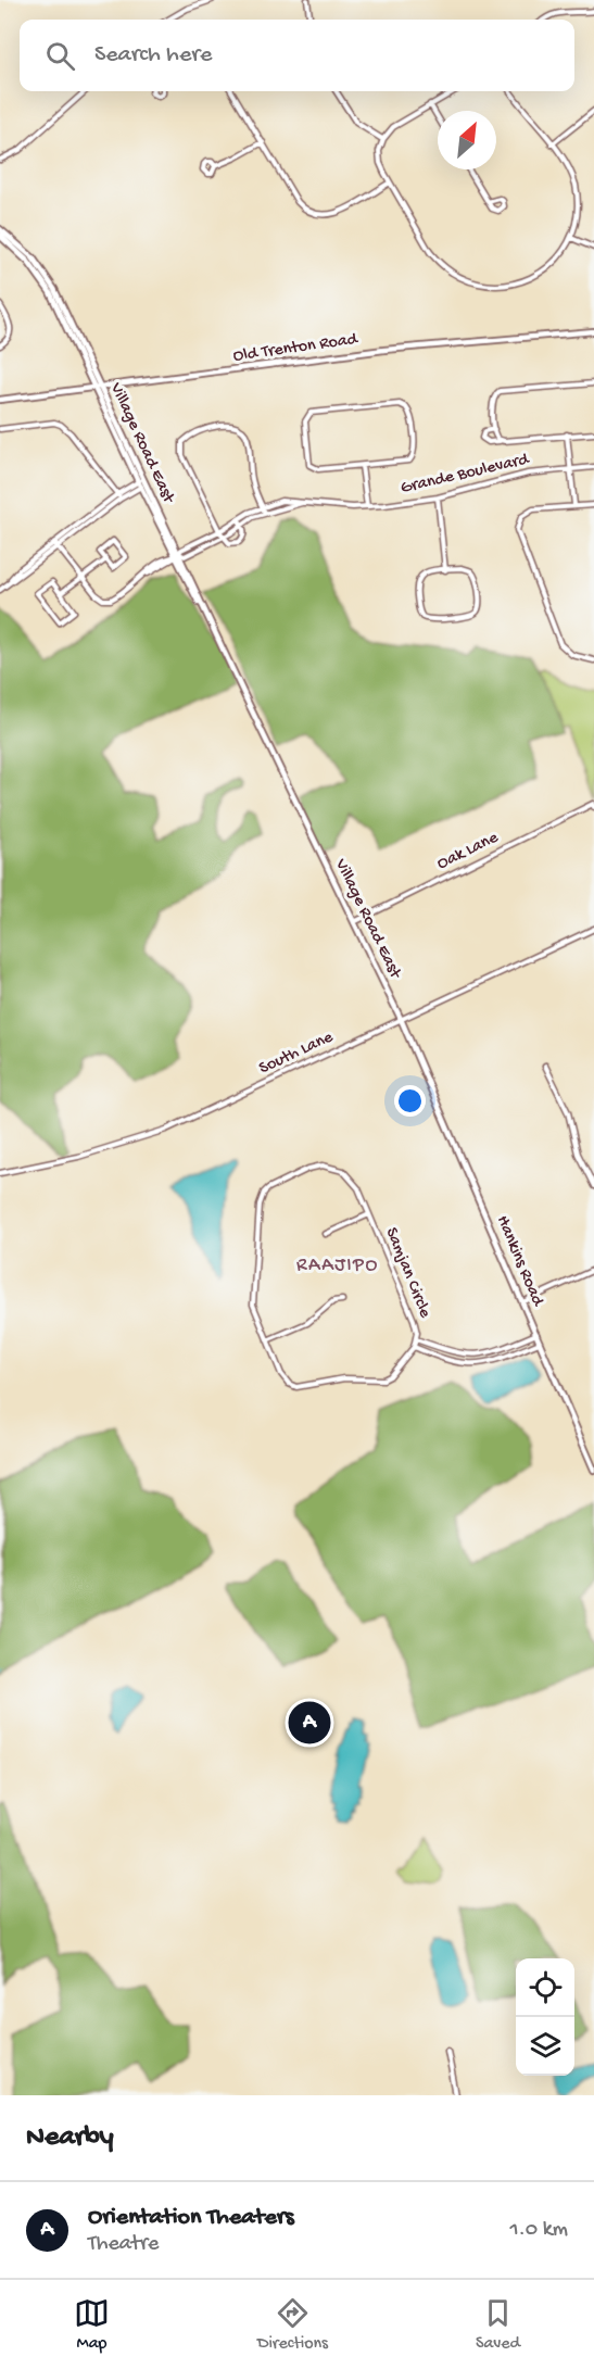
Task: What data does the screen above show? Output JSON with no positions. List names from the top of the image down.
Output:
{
  "streets": {
    "main road": ["Old Trenton Road", "Village Road East", "Hankins Road"],
    "street": [
      "Grande Boulevard",
      "Oak Lane",
      "South Lane",
      "Samjan Circle"
    ]
  },
  "crossings": [
    ["Old Trenton Road", "Village Road East"],
    ["Village Road East", "Grande Boulevard"],
    ["Village Road East", "Oak Lane"],
    ["Village Road East", "South Lane"],
    ["Village Road East", "Hankins Road"]
  ],
  "districts": ["RAAJIPO"],
  "north": "top right",
  "page": {
    "search": "Search here",
    "pins": "A",
    "heading": "Nearby",
    "list": [
      {
        "mark": "A",
        "name": "Orientation Theaters",
        "note": "Theatre",
        "value": "1.0 km"
      }
    ],
    "nav": ["Map", "Directions", "Saved"]
  }
}
